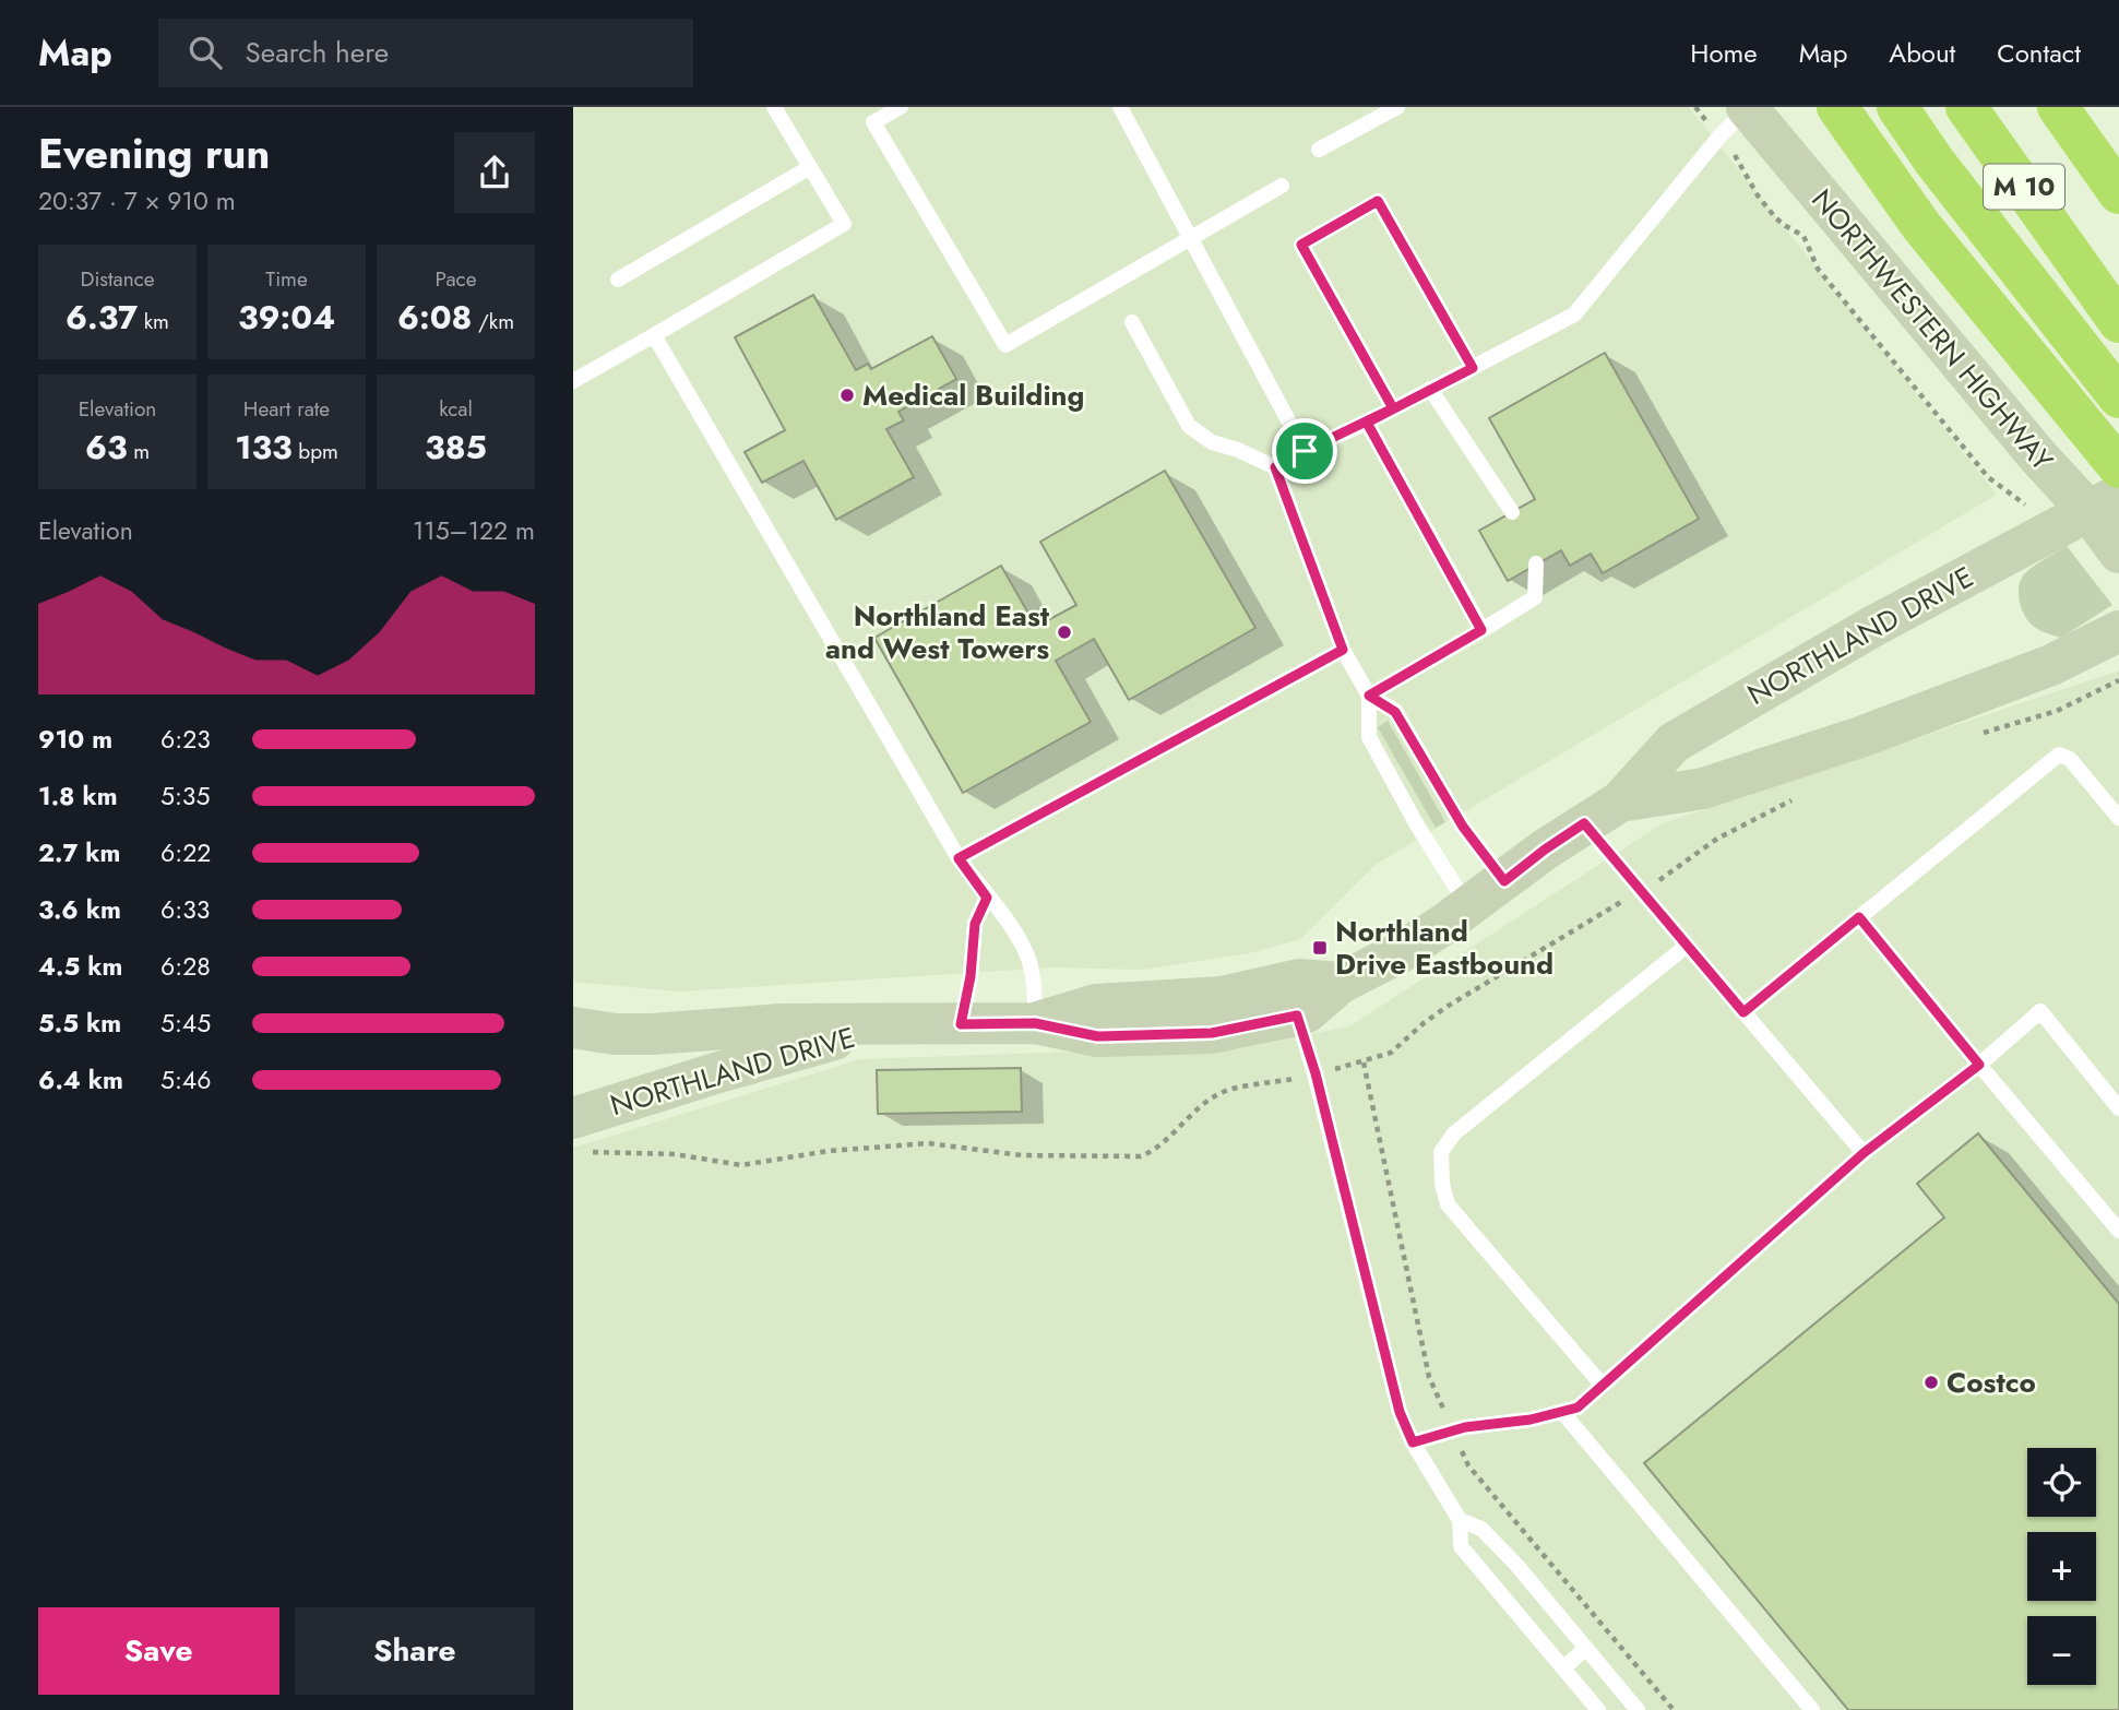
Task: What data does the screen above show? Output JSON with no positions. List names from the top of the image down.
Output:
{
  "streets": {
    "highway": ["M 10"],
    "main road": ["NORTHWESTERN HIGHWAY", "NORTHLAND DRIVE"]
  },
  "crossings": [
    ["NORTHWESTERN HIGHWAY", "NORTHLAND DRIVE"]
  ],
  "places": {
    "other": ["Medical Building", "Northland East and West Towers", "Costco"],
    "transit": ["Northland Drive Eastbound"]
  },
  "page": {
    "header": "Map",
    "search": "Search here",
    "nav": [
      "Home",
      "Map",
      "About",
      "Contact"
    ],
    "heading": ["Evening run", "20:37 · 7 × 910 m"],
    "stats": [
      ["Distance", "6.37 km"],
      ["Time", "39:04"],
      ["Pace", "6:08 /km"],
      ["Elevation", "63 m"],
      ["Heart rate", "133 bpm"],
      ["kcal", "385"]
    ],
    "chart": ["Elevation", "115–122 m"],
    "list": [
      {
        "name": "910 m",
        "note": "6:23"
      },
      {
        "name": "1.8 km",
        "note": "5:35"
      },
      {
        "name": "2.7 km",
        "note": "6:22"
      },
      {
        "name": "3.6 km",
        "note": "6:33"
      },
      {
        "name": "4.5 km",
        "note": "6:28"
      },
      {
        "name": "5.5 km",
        "note": "5:45"
      },
      {
        "name": "6.4 km",
        "note": "5:46"
      }
    ],
    "map_buttons": ["+", "−"],
    "buttons": ["Save", "Share"]
  }
}
